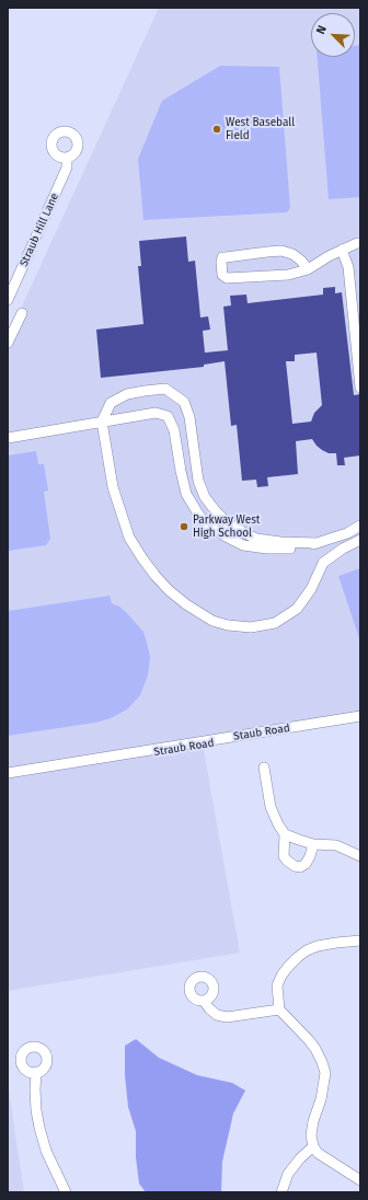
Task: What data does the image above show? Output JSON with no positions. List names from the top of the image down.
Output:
{
  "streets": {
    "street": ["Straub Hill Lane", "Staub Road", "Straub Road"]
  },
  "crossings": [
    ["Staub Road", "Straub Road"]
  ],
  "places": ["West Baseball Field", "Parkway West High School"],
  "north": "top left"
}
